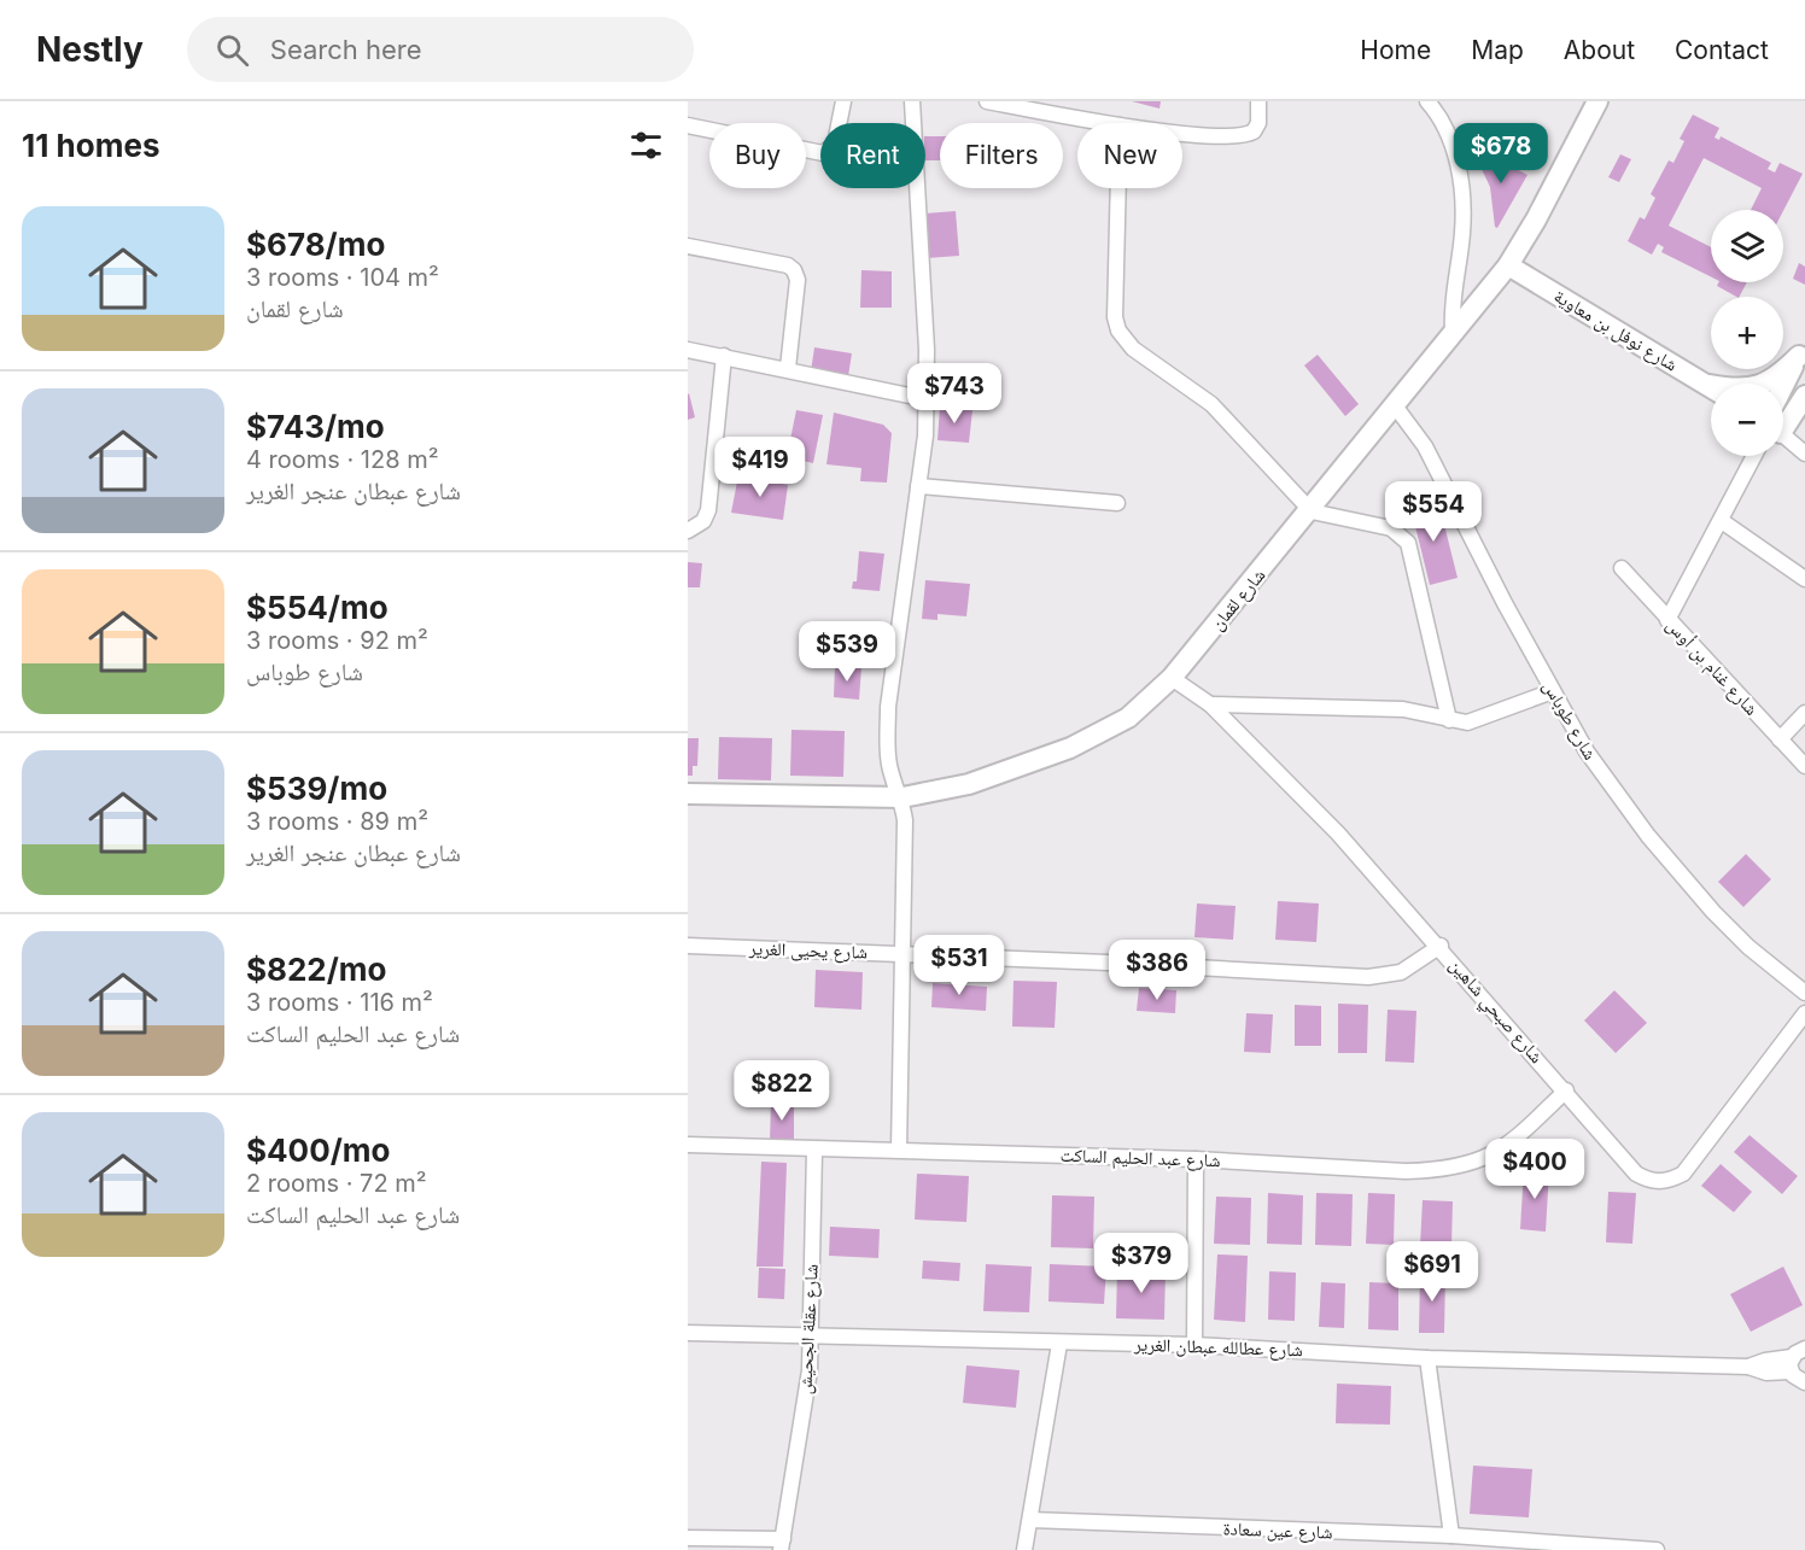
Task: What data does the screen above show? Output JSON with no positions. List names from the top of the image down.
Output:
{
  "streets": {
    "street": [
      "شارع نوفل بن معاوية",
      "شارع لقمان",
      "شارع غنام بن أوس",
      "شارع طوباس",
      "شارع يحيى الغرير",
      "شارع صبحي شاهين",
      "شارع عبد الحليم الساكت",
      "شارع عقلة الجحيش",
      "شارع عطالله عبطان الغرير",
      "شارع عين سعادة"
    ]
  },
  "crossings": [
    ["شارع نوفل بن معاوية", "شارع لقمان"],
    ["شارع لقمان", "شارع طوباس"],
    ["شارع لقمان", "شارع صبحي شاهين"],
    ["شارع يحيى الغرير", "شارع صبحي شاهين"],
    ["شارع صبحي شاهين", "شارع عبد الحليم الساكت"],
    ["شارع عبد الحليم الساكت", "شارع عقلة الجحيش"],
    ["شارع عقلة الجحيش", "شارع عطالله عبطان الغرير"]
  ],
  "page": {
    "header": "Nestly",
    "search": "Search here",
    "nav": [
      "Home",
      "Map",
      "About",
      "Contact"
    ],
    "heading": "11 homes",
    "price": [
      "$678",
      "$743",
      "$419",
      "$554",
      "$539",
      "$531",
      "$386",
      "$822",
      "$400",
      "$379",
      "$691"
    ],
    "chip": [
      "Buy",
      "Rent",
      "Filters",
      "New"
    ],
    "list": [
      {
        "name": "$678/mo",
        "note": "3 rooms · 104 m² · شارع لقمان"
      },
      {
        "name": "$743/mo",
        "note": "4 rooms · 128 m² · شارع عبطان عنجر الغرير"
      },
      {
        "name": "$554/mo",
        "note": "3 rooms · 92 m² · شارع طوباس"
      },
      {
        "name": "$539/mo",
        "note": "3 rooms · 89 m² · شارع عبطان عنجر الغرير"
      },
      {
        "name": "$822/mo",
        "note": "3 rooms · 116 m² · شارع عبد الحليم الساكت"
      },
      {
        "name": "$400/mo",
        "note": "2 rooms · 72 m² · شارع عبد الحليم الساكت"
      }
    ],
    "map_buttons": ["+", "−"]
  }
}
